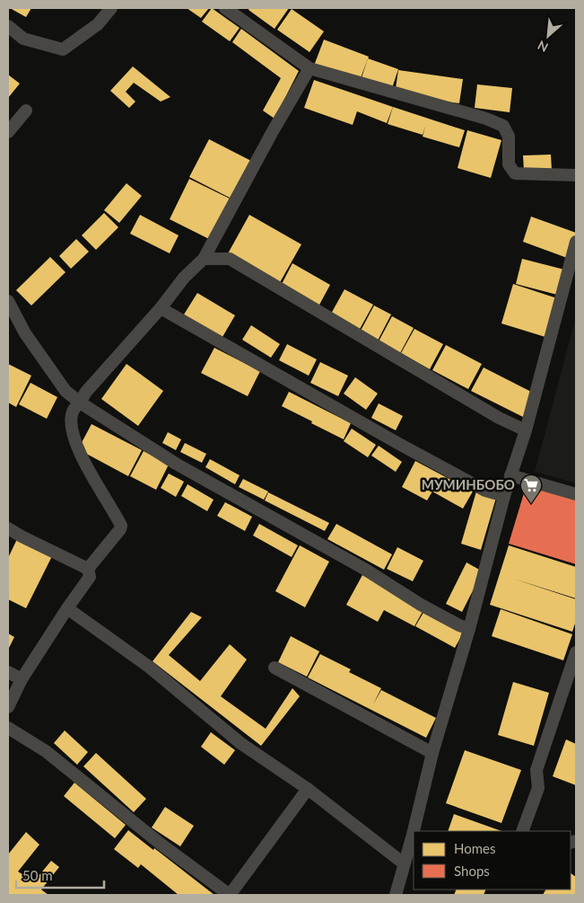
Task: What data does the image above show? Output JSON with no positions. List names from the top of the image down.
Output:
{
  "places": {
    "supermarket": ["МУМИНБОБО"]
  },
  "legend": ["Homes", "Shops"],
  "scale_bar": "50 m",
  "north": "bottom left"
}
